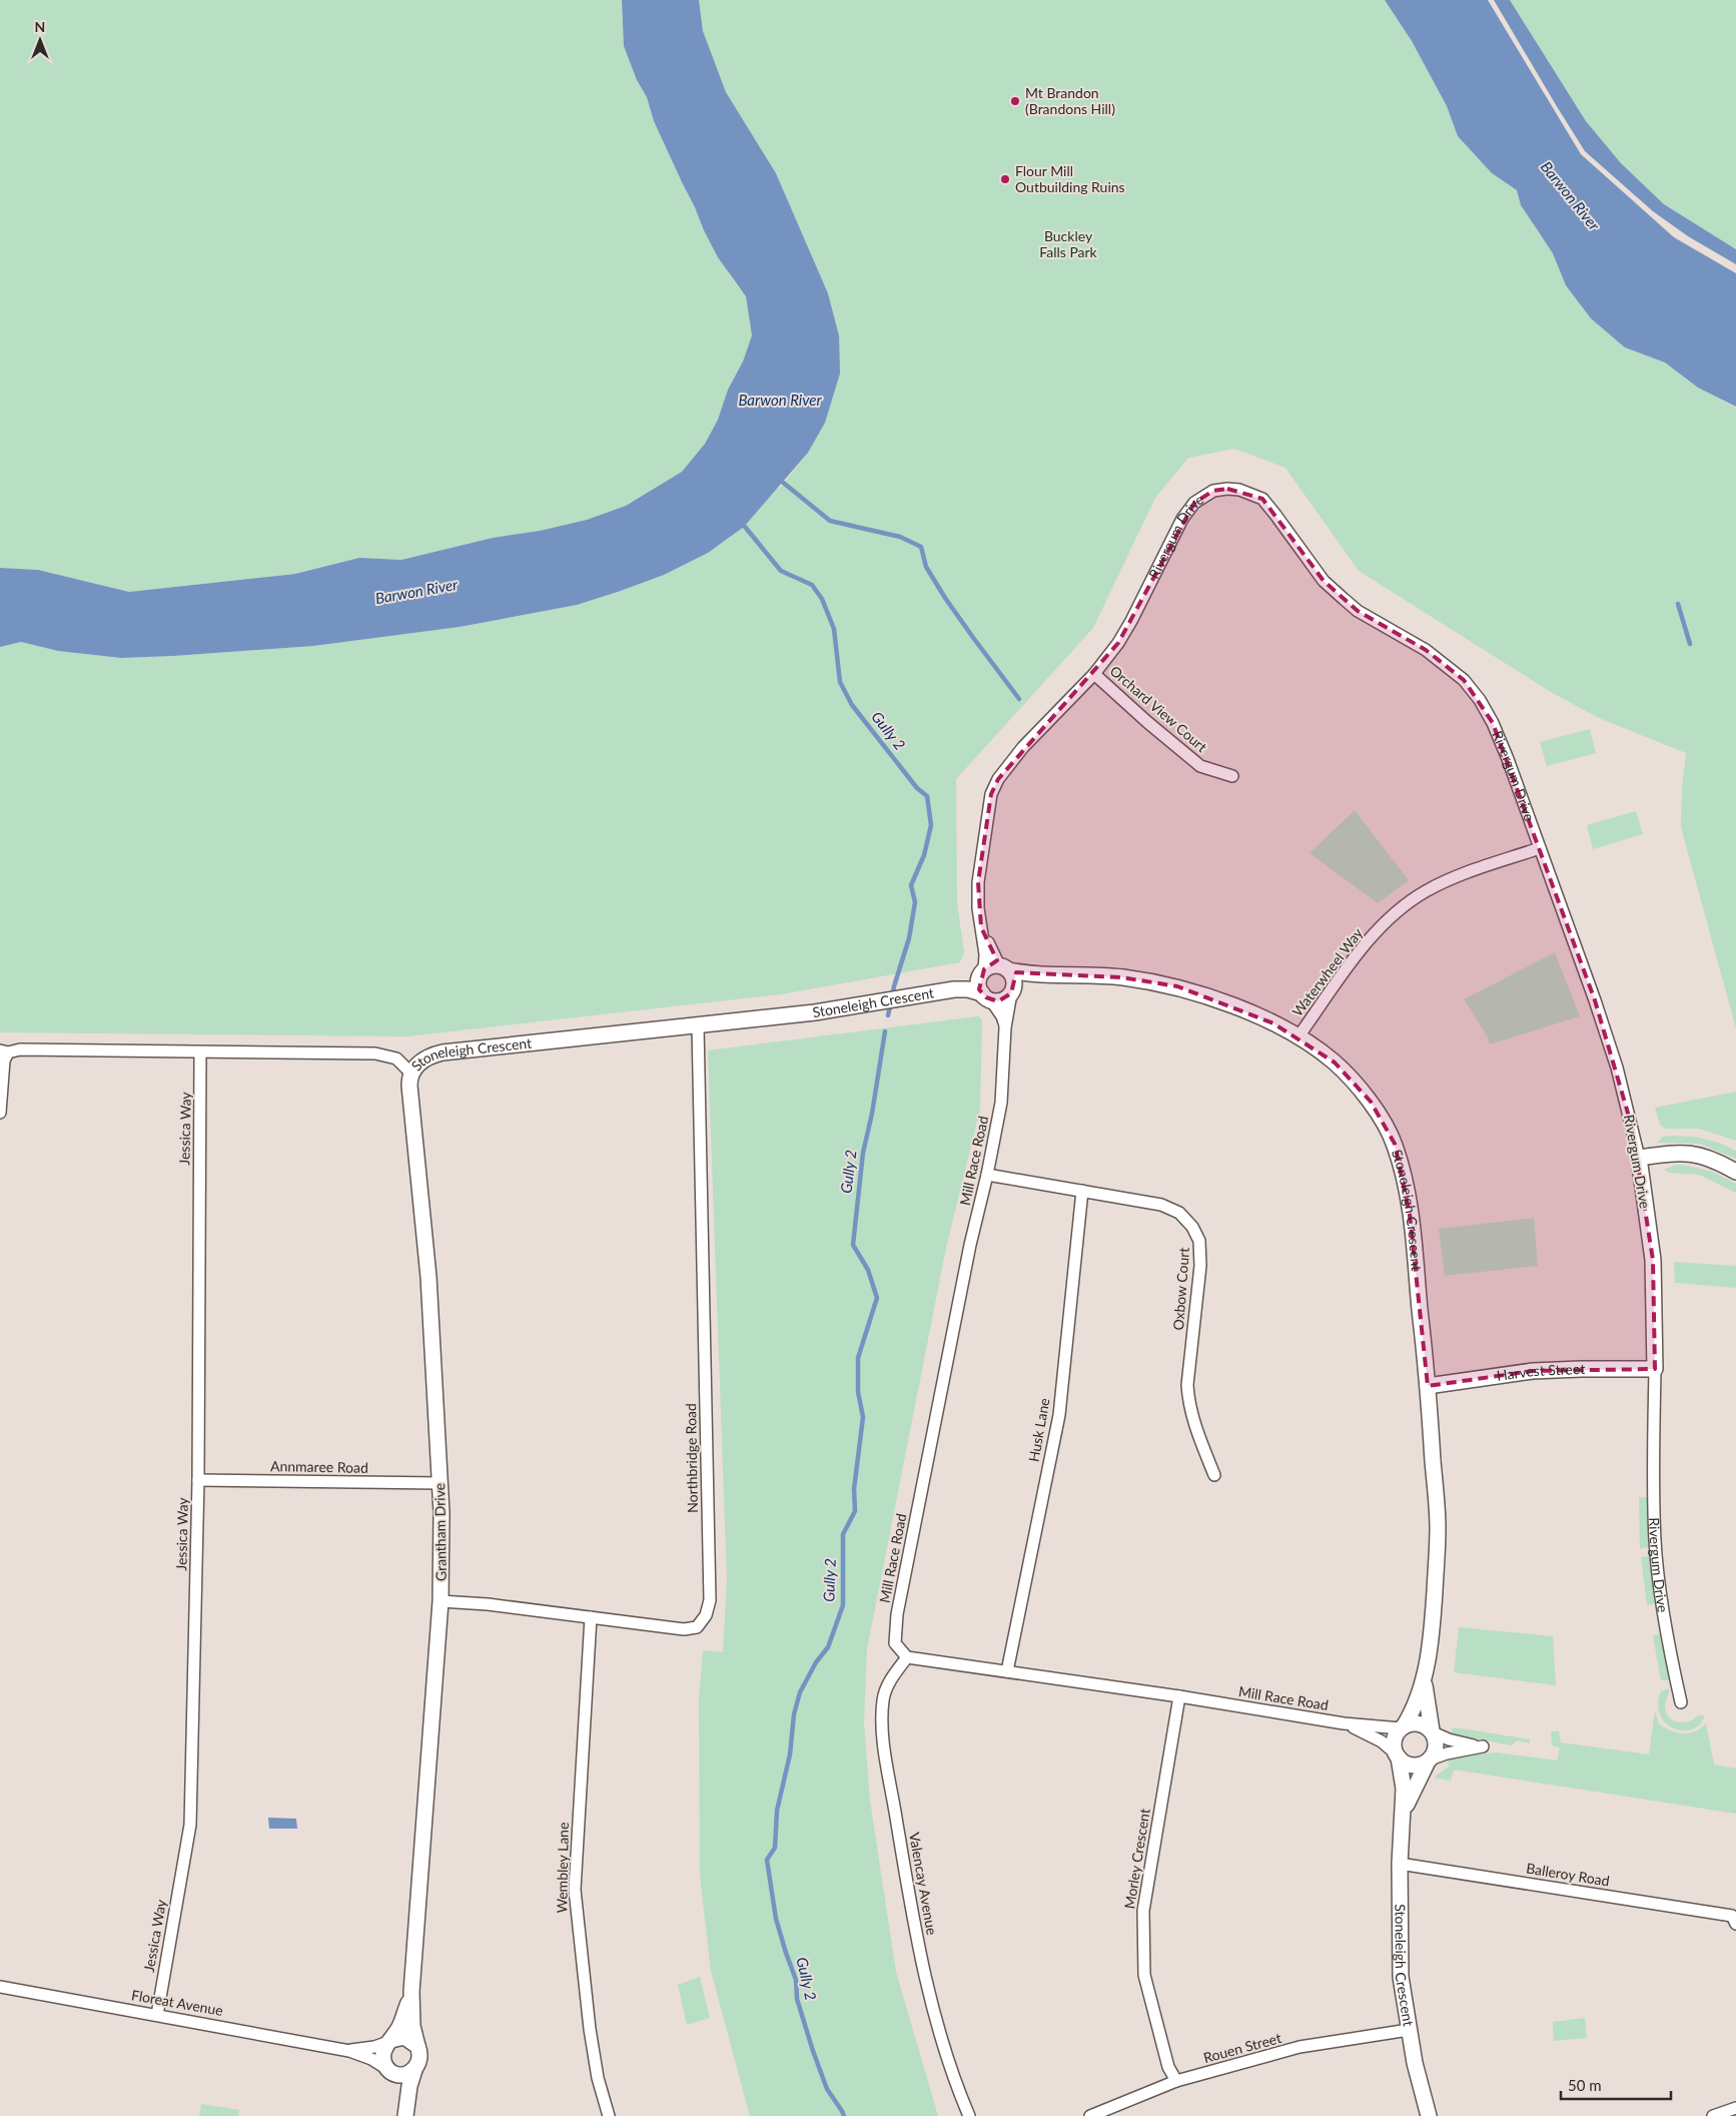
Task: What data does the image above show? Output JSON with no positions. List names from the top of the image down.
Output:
{
  "streets": {
    "street": [
      "Rivergum Drive",
      "Orchard View Court",
      "Waterwheel Way",
      "Stoneleigh Crescent",
      "Jessica Way",
      "Mill Race Road",
      "Oxbow Court",
      "Harvest Street",
      "Husk Lane",
      "Northbridge Road",
      "Annmaree Road",
      "Grantham Drive",
      "Morley Crescent",
      "Wembley Lane",
      "Balleroy Road",
      "Valencay Avenue",
      "Floreat Avenue",
      "Rouen Street"
    ]
  },
  "crossings": [
    ["Rivergum Drive", "Orchard View Court"],
    ["Rivergum Drive", "Waterwheel Way"],
    ["Rivergum Drive", "Stoneleigh Crescent"],
    ["Rivergum Drive", "Mill Race Road"],
    ["Rivergum Drive", "Harvest Street"],
    ["Waterwheel Way", "Stoneleigh Crescent"],
    ["Stoneleigh Crescent", "Jessica Way"],
    ["Stoneleigh Crescent", "Mill Race Road"],
    ["Stoneleigh Crescent", "Harvest Street"],
    ["Stoneleigh Crescent", "Northbridge Road"],
    ["Stoneleigh Crescent", "Grantham Drive"],
    ["Stoneleigh Crescent", "Balleroy Road"],
    ["Stoneleigh Crescent", "Rouen Street"],
    ["Jessica Way", "Annmaree Road"],
    ["Jessica Way", "Floreat Avenue"],
    ["Mill Race Road", "Oxbow Court"],
    ["Mill Race Road", "Husk Lane"],
    ["Mill Race Road", "Morley Crescent"],
    ["Mill Race Road", "Valencay Avenue"],
    ["Oxbow Court", "Husk Lane"],
    ["Northbridge Road", "Grantham Drive"],
    ["Northbridge Road", "Wembley Lane"],
    ["Annmaree Road", "Grantham Drive"],
    ["Grantham Drive", "Floreat Avenue"],
    ["Morley Crescent", "Rouen Street"]
  ],
  "water": ["Barwon River", "Gully 2"],
  "parks": ["Buckley Falls Park"],
  "places": ["Mt Brandon (Brandons Hill)", "Flour Mill Outbuilding Ruins"],
  "scale_bar": "50 m",
  "north": "top"
}
